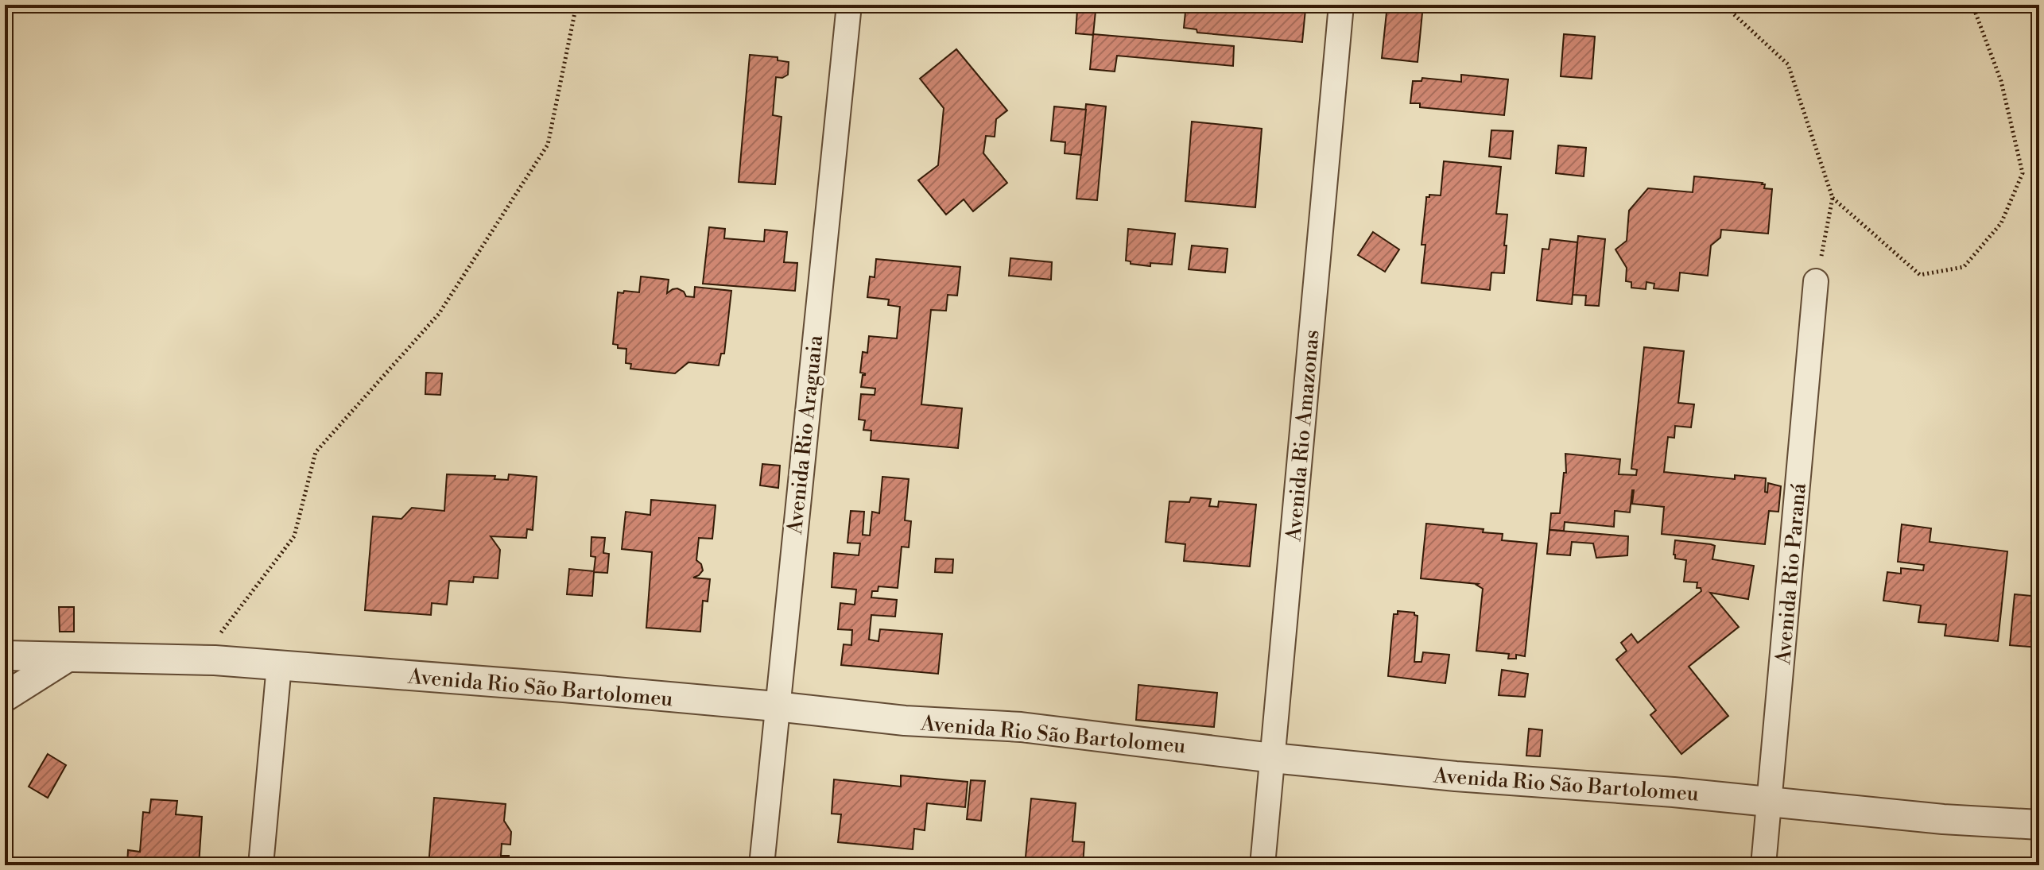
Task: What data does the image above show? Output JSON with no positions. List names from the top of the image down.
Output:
{
  "streets": {
    "street": [
      "Avenida Rio Araguaia",
      "Avenida Rio Amazonas",
      "Avenida Rio Paraná",
      "Avenida Rio São Bartolomeu"
    ]
  },
  "crossings": [
    ["Avenida Rio Araguaia", "Avenida Rio São Bartolomeu"],
    ["Avenida Rio Amazonas", "Avenida Rio São Bartolomeu"],
    ["Avenida Rio Paraná", "Avenida Rio São Bartolomeu"]
  ]
}
